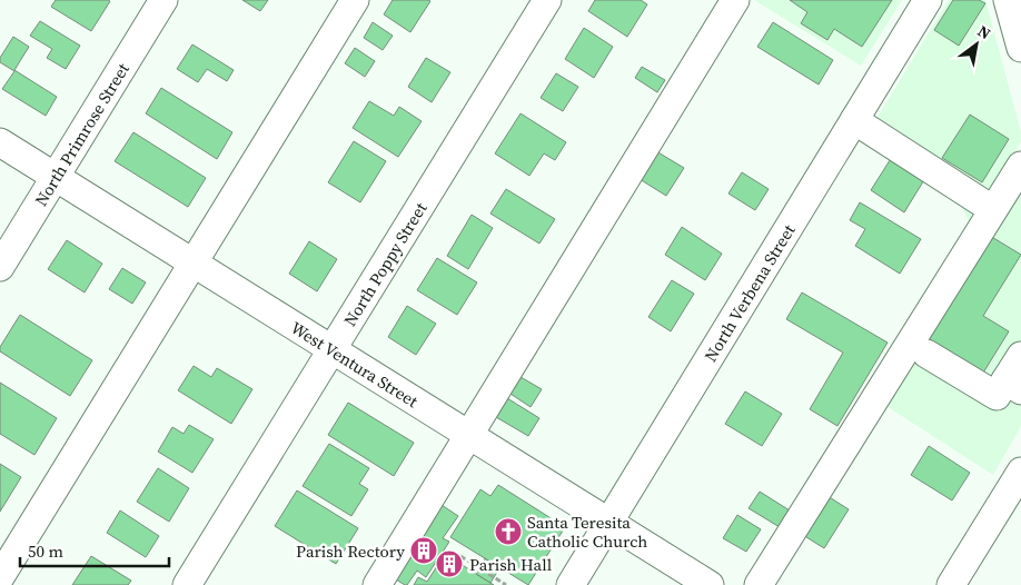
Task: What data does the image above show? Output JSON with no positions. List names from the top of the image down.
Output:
{
  "streets": {
    "street": [
      "North Primrose Street",
      "North Poppy Street",
      "North Verbena Street",
      "West Ventura Street"
    ]
  },
  "crossings": [
    ["North Primrose Street", "West Ventura Street"],
    ["North Poppy Street", "West Ventura Street"],
    ["North Verbena Street", "West Ventura Street"]
  ],
  "places": {
    "church": ["Santa Teresita Catholic Church"],
    "building": ["Parish Rectory", "Parish Hall"]
  },
  "scale_bar": "50 m",
  "north": "top right"
}
